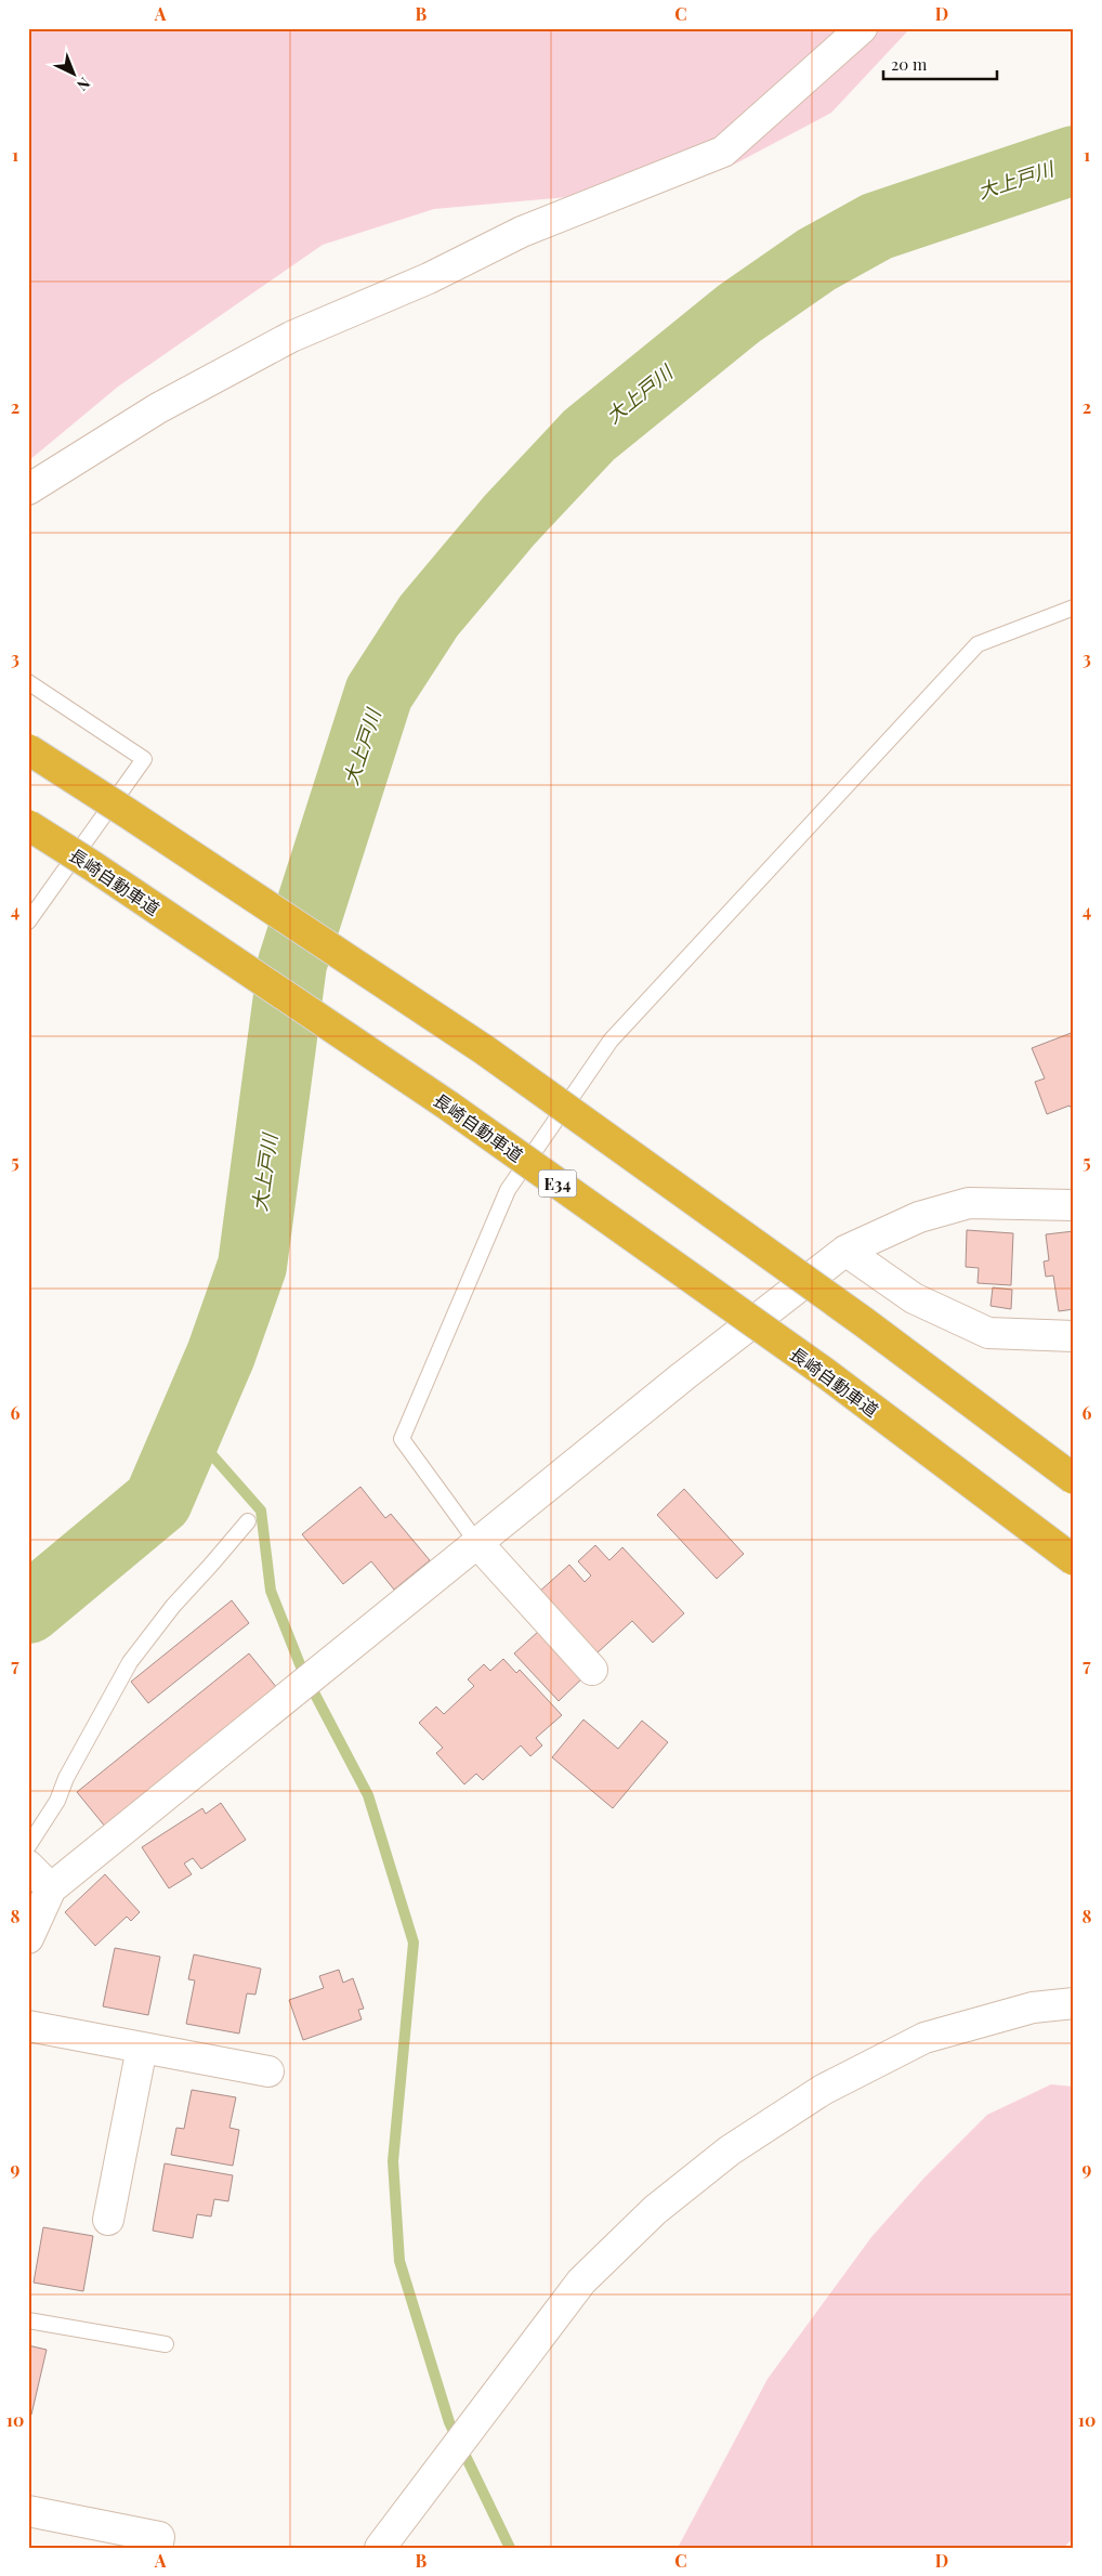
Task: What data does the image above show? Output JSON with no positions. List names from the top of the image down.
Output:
{
  "streets": {
    "highway": ["長崎自動車道", "E34"]
  },
  "water": ["大上戸川"],
  "scale_bar": "20 m",
  "north": "bottom right",
  "grid": {
    "columns": [
      "A",
      "B",
      "C",
      "D"
    ],
    "rows": [
      "1",
      "2",
      "3",
      "4",
      "5",
      "6",
      "7",
      "8",
      "9",
      "10"
    ]
  }
}
